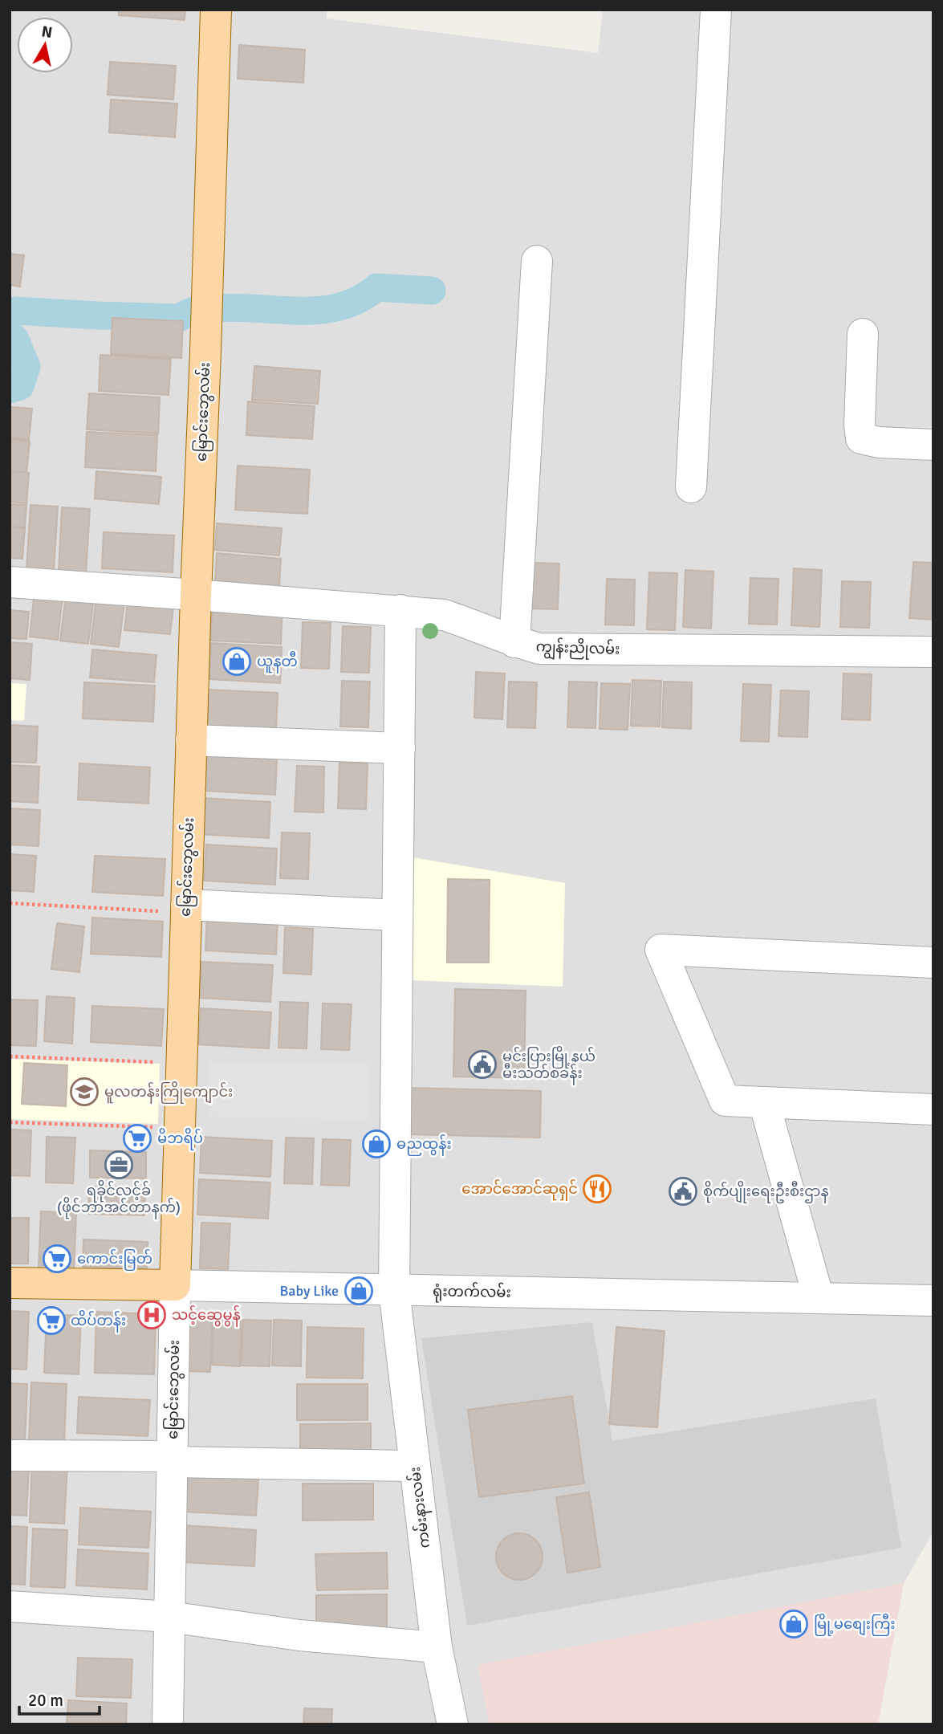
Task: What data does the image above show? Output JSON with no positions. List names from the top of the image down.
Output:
{
  "streets": {
    "main road": ["မြောင်းဘွေလမ်း", "ရုံးတက်လမ်း"],
    "street": ["ကျွန်းညိုလမ်း", "ကမ်းနားလမ်း"]
  },
  "crossings": [
    ["မြောင်းဘွေလမ်း", "ကျွန်းညိုလမ်း"],
    ["မြောင်းဘွေလမ်း", "ရုံးတက်လမ်း"],
    ["ကျွန်းညိုလမ်း", "ကမ်းနားလမ်း"],
    ["ရုံးတက်လမ်း", "ကမ်းနားလမ်း"]
  ],
  "places": {
    "shop": [
      "ယူနတီ",
      "ဓညထွန်း",
      "Baby Like",
      "မြို့မစျေးကြီး"
    ],
    "public building": ["မင်းပြားမြို့နယ် မီးသတ်စခန်း", "စိုက်ပျိုးရေးဦးစီးဌာန"],
    "school or university": ["မူလတန်းကြိုကျောင်း"],
    "supermarket": ["မိဘရိပ်", "ကောင်းမြတ်", "ထိပ်တန်း"],
    "office": ["ရခိုင်လင့်ခ် (ဖိုင်ဘာအင်တာနက်)"],
    "restaurant": ["အောင်အောင်ဆုရှင်"],
    "hospital": ["သင့်ဆွေမွန်"]
  },
  "scale_bar": "20 m",
  "north": "top"
}
